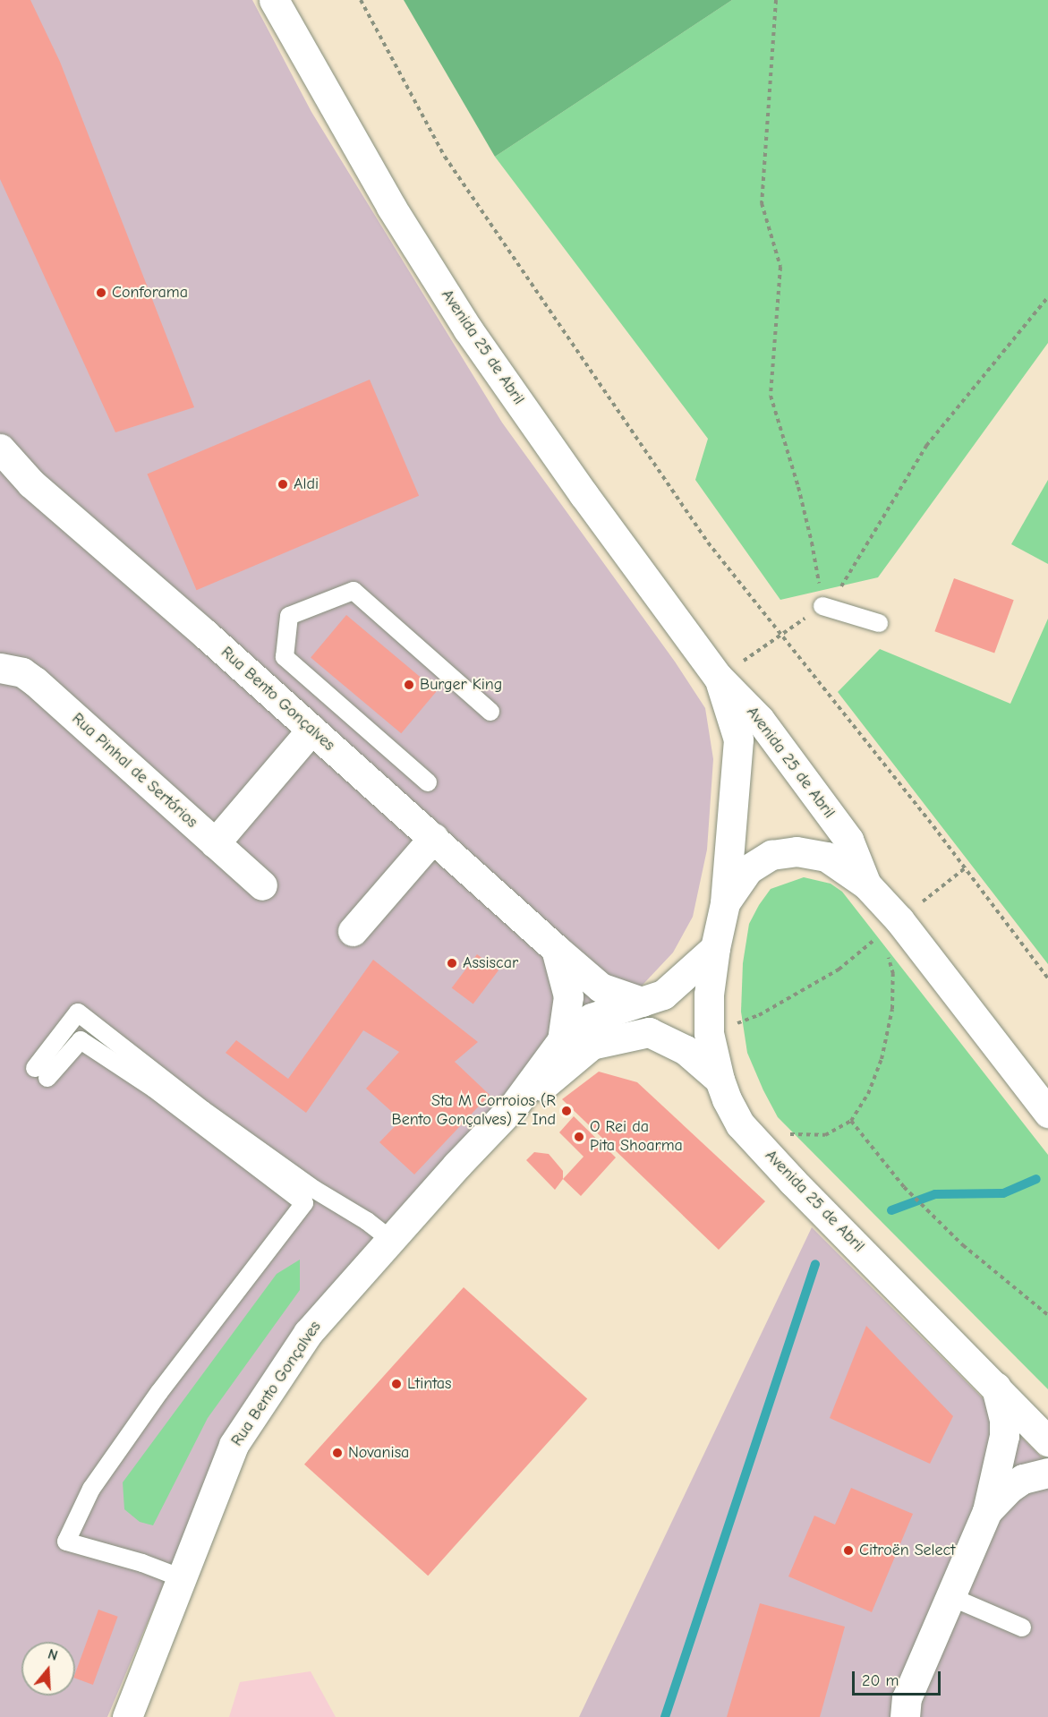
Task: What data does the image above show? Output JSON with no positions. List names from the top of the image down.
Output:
{
  "streets": {
    "street": ["Avenida 25 de Abril", "Rua Bento Gonçalves", "Rua Pinhal de Sertórios"]
  },
  "places": [
    "Conforama",
    "Aldi",
    "Burger King",
    "Assiscar",
    "Sta M Corroios (R Bento Gonçalves) Z Ind",
    "O Rei da Pita Shoarma",
    "Ltintas",
    "Novanisa",
    "Citroën Select"
  ],
  "scale_bar": "20 m",
  "north": "top"
}
